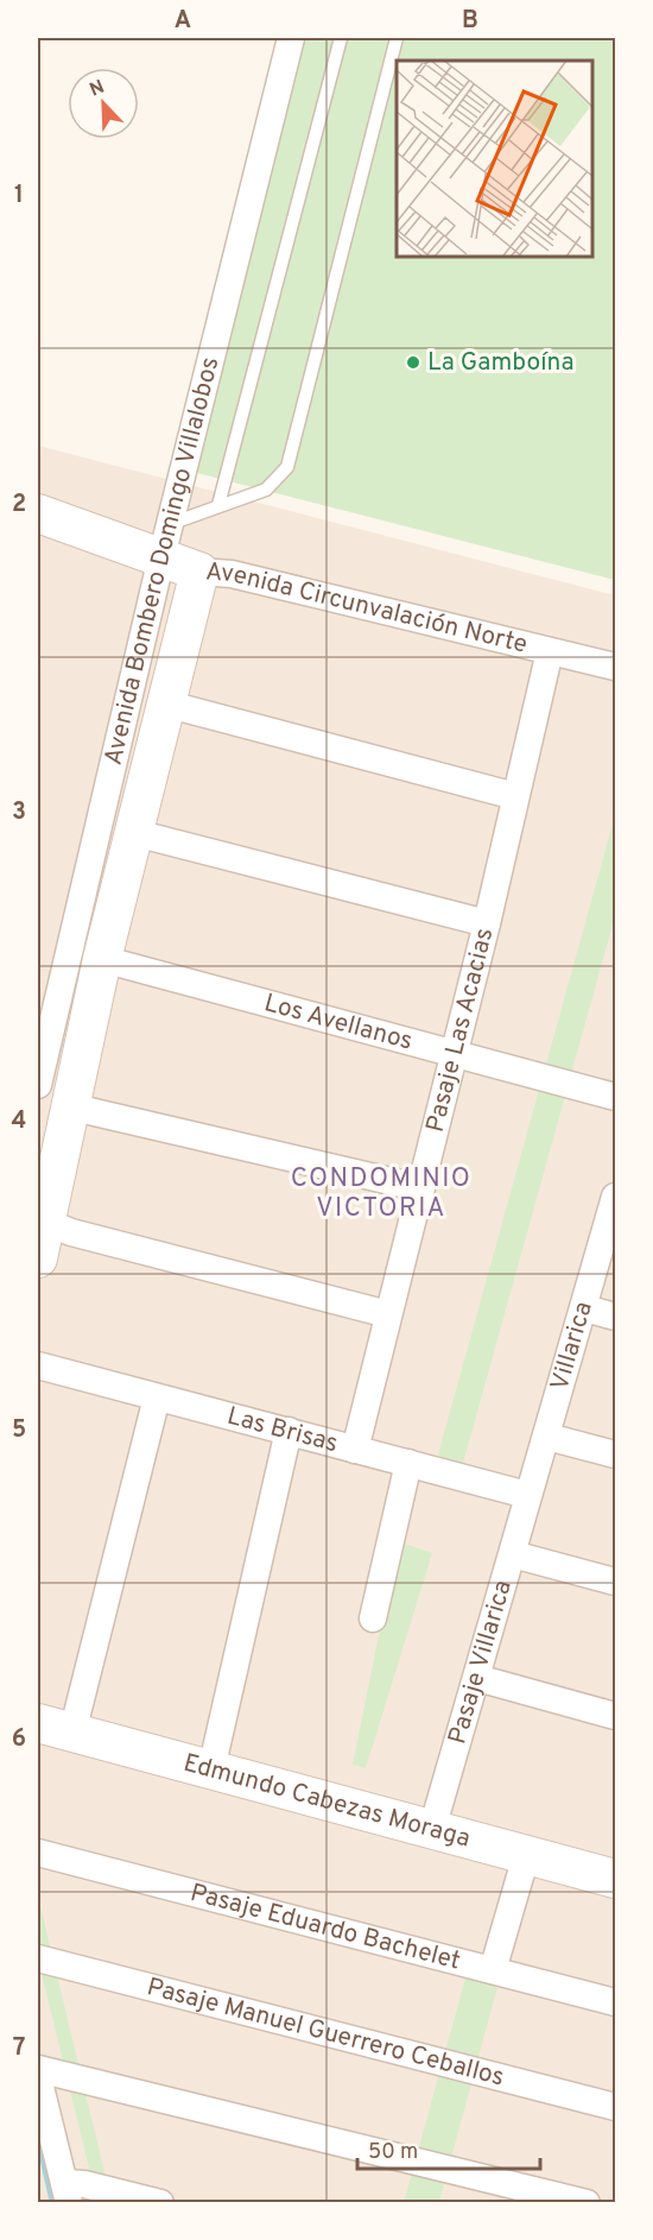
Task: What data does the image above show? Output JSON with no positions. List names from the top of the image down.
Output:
{
  "streets": {
    "street": [
      "Avenida Bombero Domingo Villalobos",
      "Avenida Circunvalación Norte",
      "Los Avellanos",
      "Pasaje Las Acacias",
      "Villarica",
      "Las Brisas",
      "Pasaje Villarica",
      "Edmundo Cabezas Moraga",
      "Pasaje Eduardo Bachelet",
      "Pasaje Manuel Guerrero Ceballos"
    ]
  },
  "crossings": [
    ["Avenida Bombero Domingo Villalobos", "Avenida Circunvalación Norte"],
    ["Avenida Bombero Domingo Villalobos", "Los Avellanos"],
    ["Avenida Circunvalación Norte", "Pasaje Las Acacias"],
    ["Los Avellanos", "Pasaje Las Acacias"],
    ["Pasaje Las Acacias", "Las Brisas"],
    ["Villarica", "Las Brisas"],
    ["Villarica", "Pasaje Villarica"],
    ["Las Brisas", "Pasaje Villarica"],
    ["Pasaje Villarica", "Edmundo Cabezas Moraga"]
  ],
  "districts": ["CONDOMINIO VICTORIA"],
  "places": ["La Gamboína"],
  "scale_bar": "50 m",
  "north": "top left",
  "grid": {
    "columns": ["A", "B"],
    "rows": [
      "1",
      "2",
      "3",
      "4",
      "5",
      "6",
      "7"
    ]
  }
}
